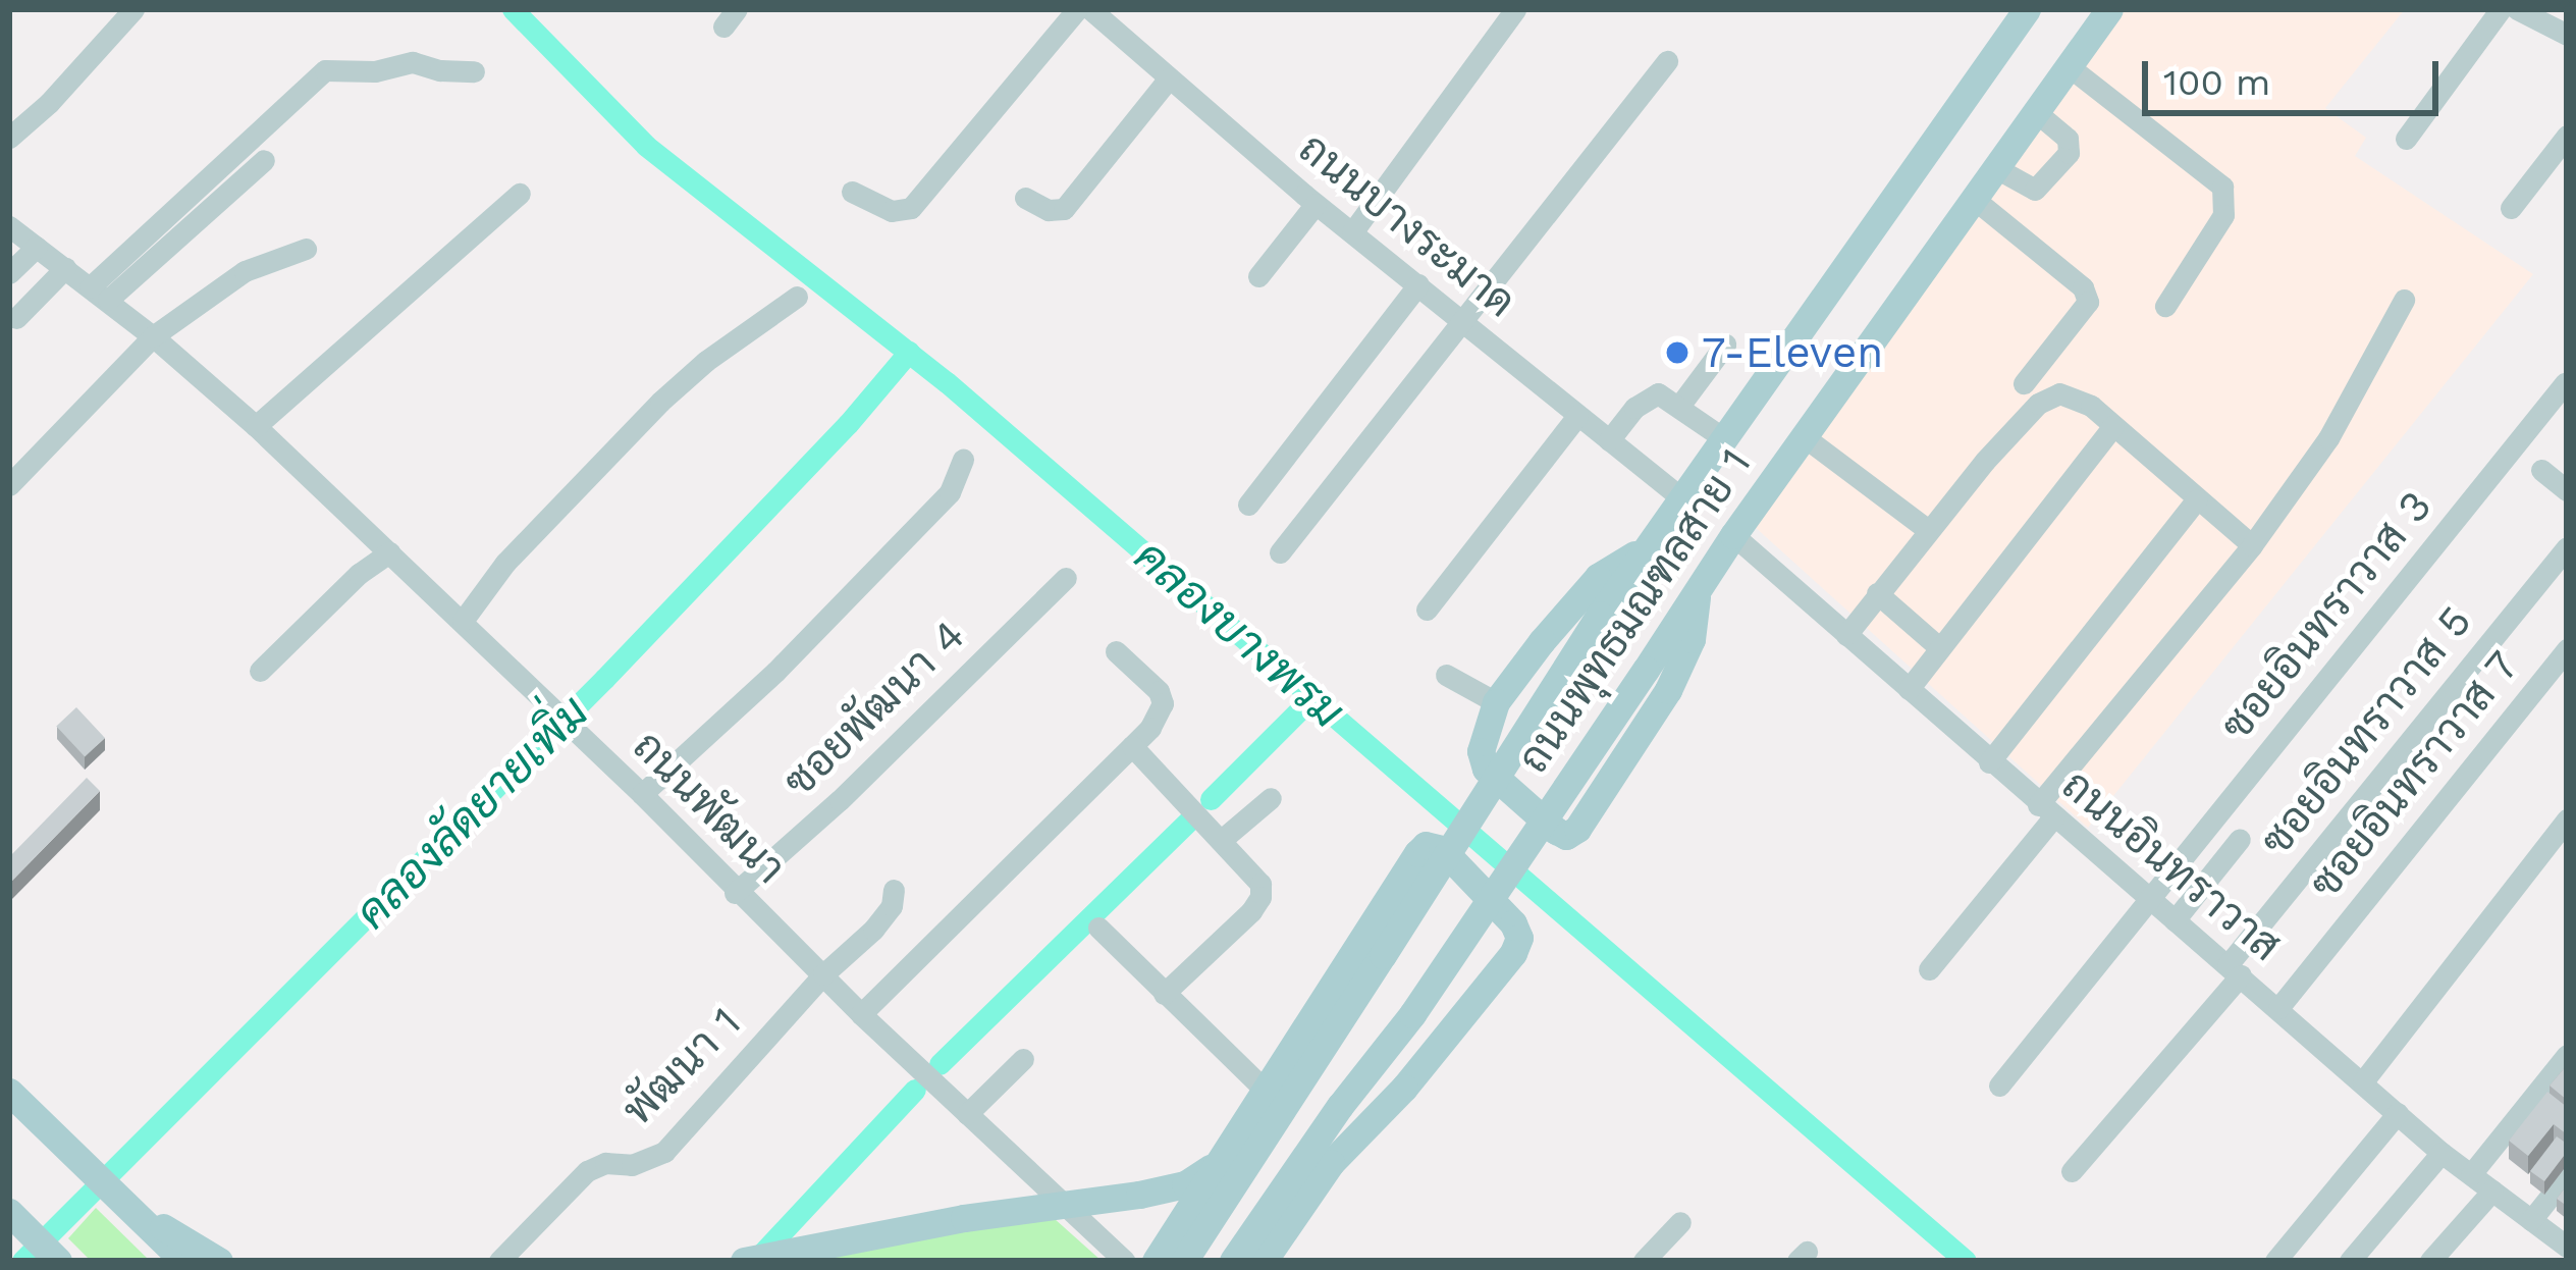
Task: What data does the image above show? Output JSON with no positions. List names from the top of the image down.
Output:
{
  "streets": {
    "main road": ["ถนนพุทธมณฑลสาย 1"],
    "street": [
      "ถนนบางระมาด",
      "ซอยอินทราวาส 3",
      "ซอยพัฒนา 4",
      "ซอยอินทราวาส 5",
      "ซอยอินทราวาส 7",
      "ถนนพัฒนา",
      "ถนนอินทราวาส",
      "พัฒนา 1"
    ]
  },
  "crossings": [
    ["ถนนบางระมาด", "ถนนพุทธมณฑลสาย 1"],
    ["ถนนพุทธมณฑลสาย 1", "ถนนอินทราวาส"],
    ["ซอยอินทราวาส 3", "ถนนอินทราวาส"],
    ["ซอยพัฒนา 4", "ถนนพัฒนา"],
    ["ซอยอินทราวาส 5", "ถนนอินทราวาส"],
    ["ซอยอินทราวาส 7", "ถนนอินทราวาส"],
    ["ถนนพัฒนา", "พัฒนา 1"]
  ],
  "water": ["คลองบางพรม", "คลองลัดยายเพิ่ม"],
  "places": ["7-Eleven"],
  "scale_bar": "100 m"
}
